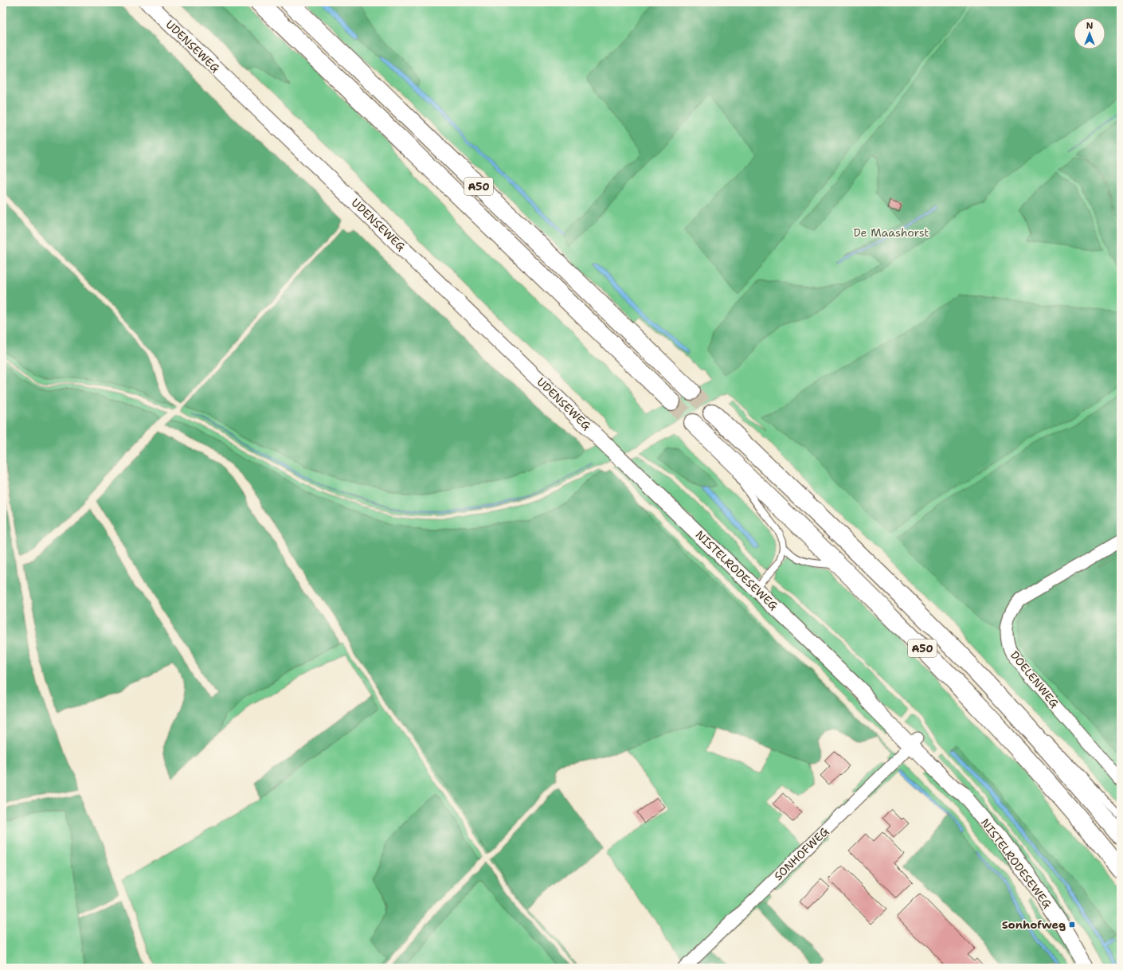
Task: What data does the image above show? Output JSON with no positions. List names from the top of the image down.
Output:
{
  "streets": {
    "highway": ["A50"],
    "street": [
      "UDENSEWEG",
      "NISTELRODESEWEG",
      "DOELENWEG",
      "SONHOFWEG"
    ]
  },
  "crossings": [
    ["UDENSEWEG", "NISTELRODESEWEG"],
    ["NISTELRODESEWEG", "SONHOFWEG"]
  ],
  "parks": ["De Maashorst"],
  "places": {
    "transit": ["Sonhofweg"]
  },
  "north": "top"
}
